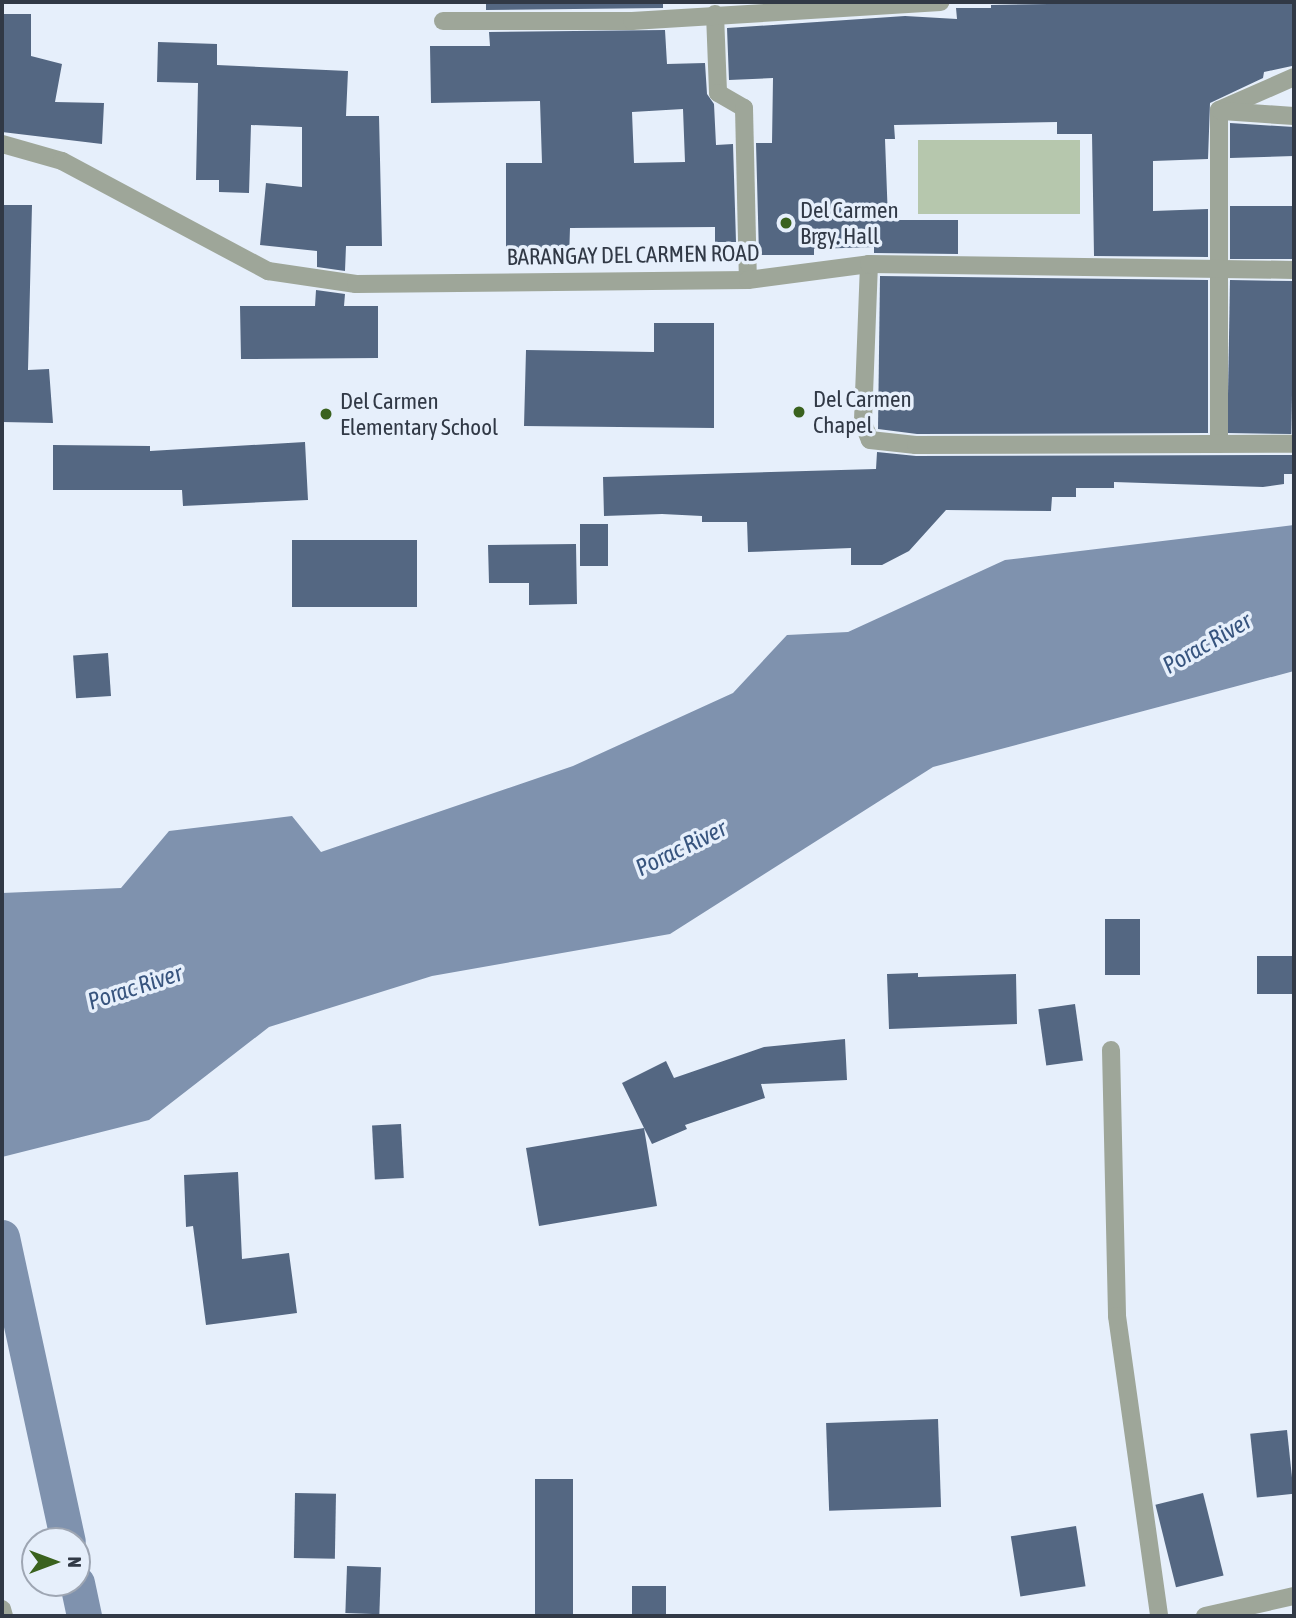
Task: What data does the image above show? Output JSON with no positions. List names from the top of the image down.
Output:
{
  "streets": {
    "street": ["BARANGAY DEL CARMEN ROAD"]
  },
  "water": ["Porac River"],
  "places": ["Del Carmen Brgy. Hall", "Del Carmen Chapel", "Del Carmen Elementary School"],
  "north": "right"
}
